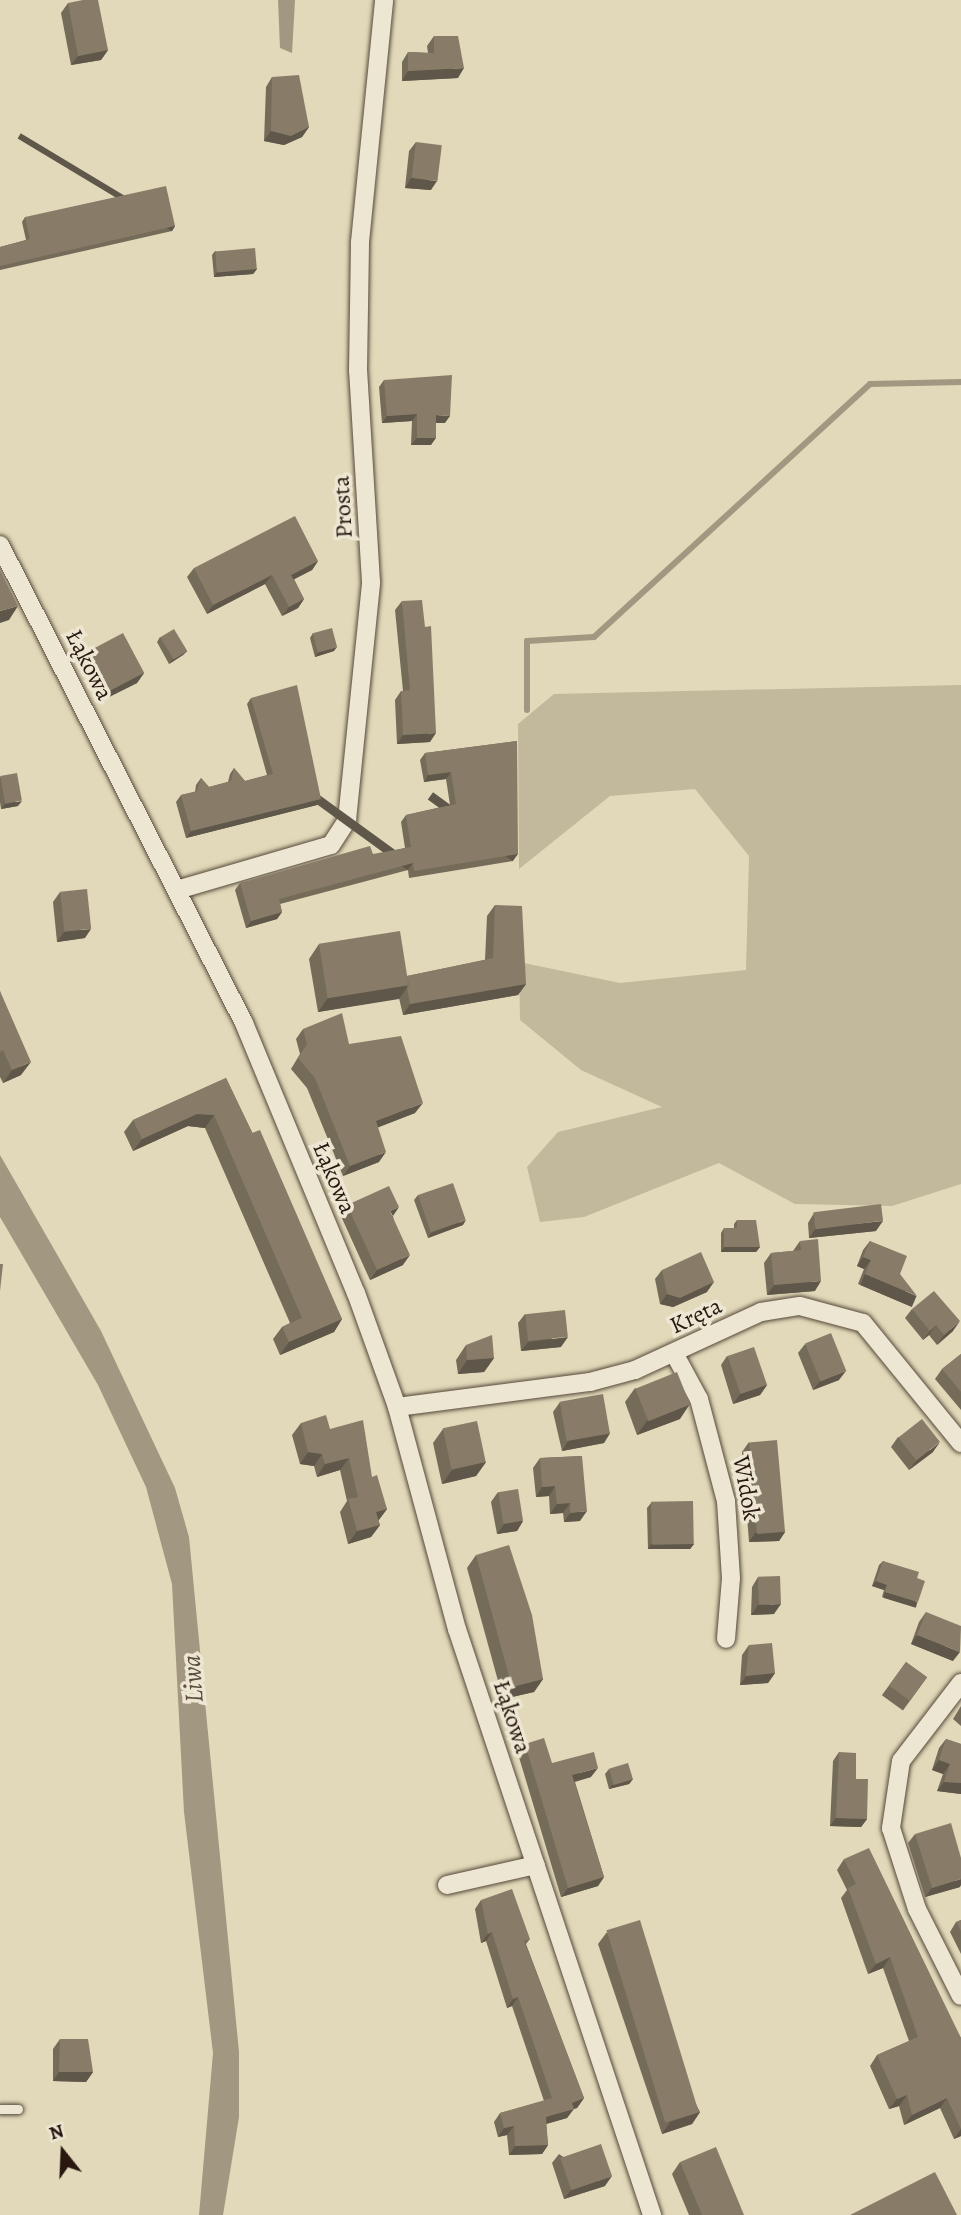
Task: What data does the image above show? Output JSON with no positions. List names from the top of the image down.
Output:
{
  "streets": {
    "street": [
      "Prosta",
      "Łąkowa",
      "Kręta",
      "Widok"
    ]
  },
  "crossings": [
    ["Prosta", "Łąkowa"],
    ["Łąkowa", "Kręta"],
    ["Kręta", "Widok"]
  ],
  "water": ["Liwa"],
  "north": "top"
}
